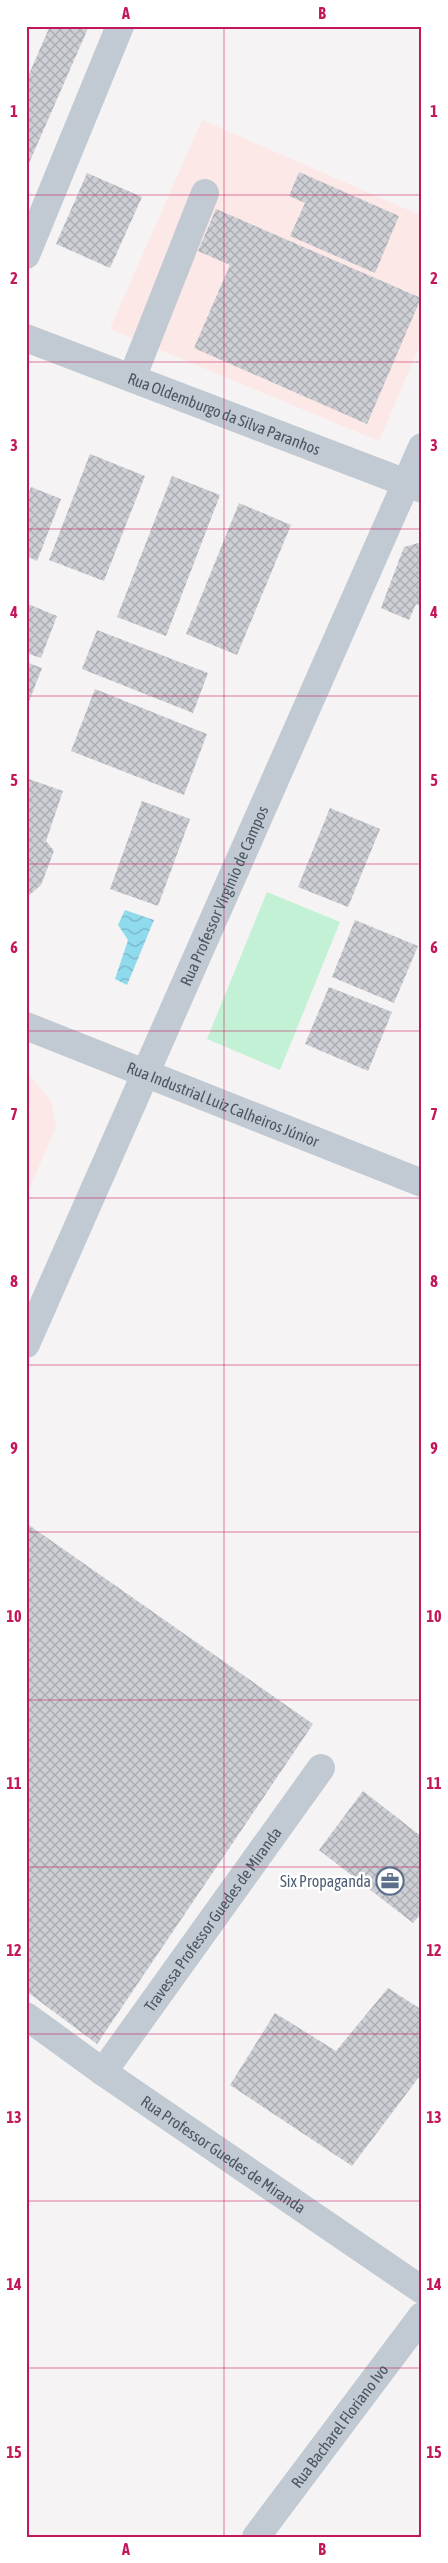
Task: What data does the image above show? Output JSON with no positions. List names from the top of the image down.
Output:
{
  "streets": {
    "street": [
      "Rua Oldemburgo da Silva Paranhos",
      "Rua Professor Virgínio de Campos",
      "Rua Industrial Luiz Calheiros Júnior",
      "Travessa Professor Guedes de Miranda",
      "Rua Professor Guedes de Miranda",
      "Rua Bacharel Floriano Ivo"
    ]
  },
  "crossings": [
    ["Rua Oldemburgo da Silva Paranhos", "Rua Professor Virgínio de Campos"],
    ["Rua Professor Virgínio de Campos", "Rua Industrial Luiz Calheiros Júnior"],
    ["Travessa Professor Guedes de Miranda", "Rua Professor Guedes de Miranda"]
  ],
  "places": {
    "office": ["Six Propaganda"]
  },
  "grid": {
    "columns": ["A", "B"],
    "rows": [
      "1",
      "2",
      "3",
      "4",
      "5",
      "6",
      "7",
      "8",
      "9",
      "10",
      "11",
      "12",
      "13",
      "14",
      "15"
    ]
  }
}
